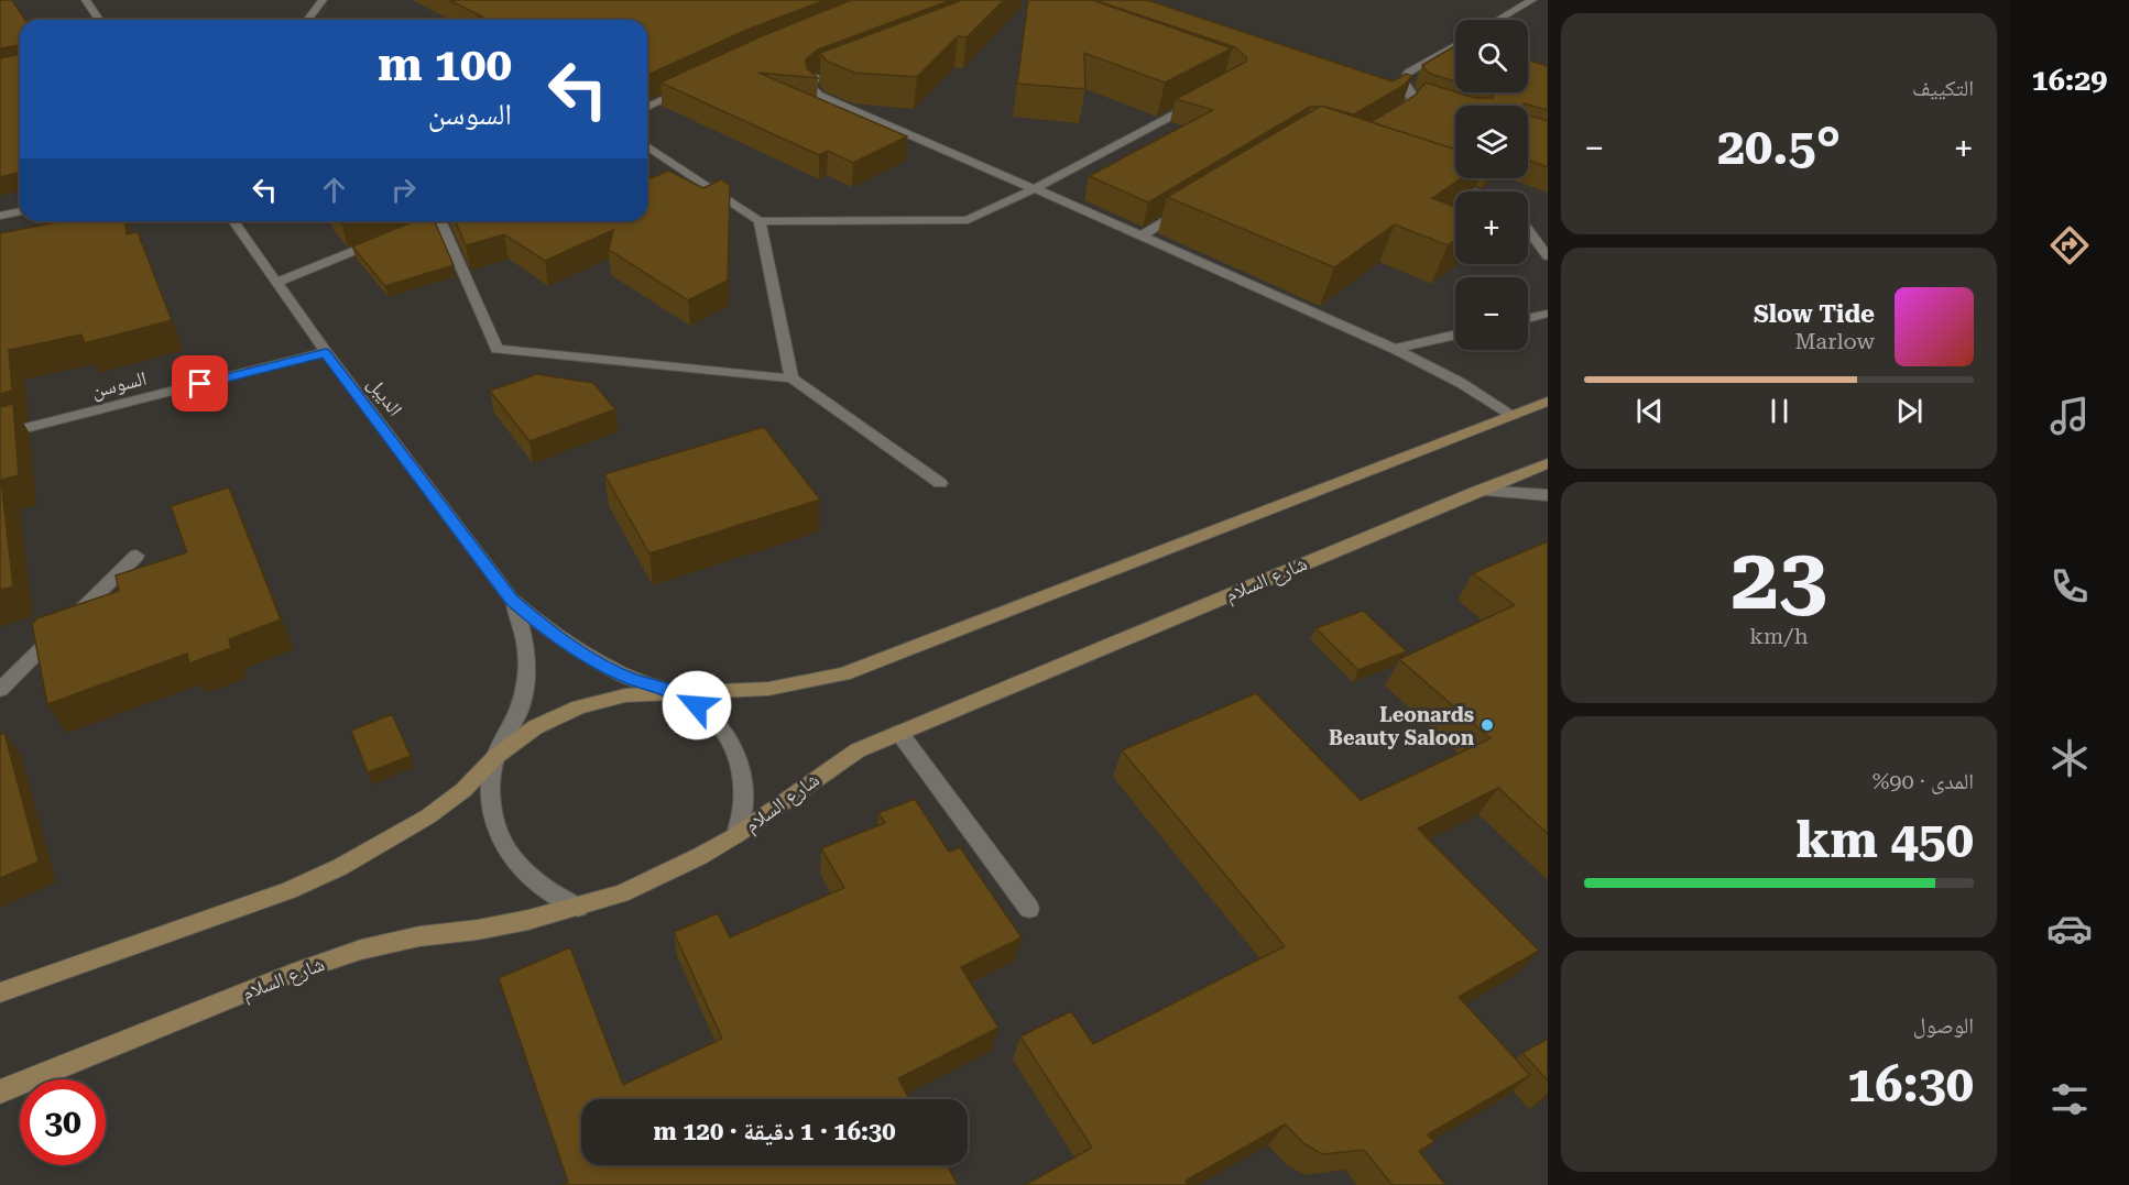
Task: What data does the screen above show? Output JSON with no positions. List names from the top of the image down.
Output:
{
  "streets": {
    "main road": ["شارع السلام"],
    "street": ["السوسن", "الديبل"]
  },
  "crossings": [
    ["السوسن", "الديبل"],
    ["الديبل", "شارع السلام"]
  ],
  "places": ["Leonards Beauty Saloon"],
  "page": {
    "tabs": "16:29",
    "tile": [
      "التكييف",
      ["23", "km/h"],
      ["المدى · 90%", "450 km"],
      ["الوصول", "16:30"]
    ],
    "map_buttons": ["+", "−"],
    "turn": ["100 m", "السوسن"],
    "heat": ["−", "20.5°", "+"],
    "song": ["Slow Tide", "Marlow"],
    "limit": "30",
    "trip": "16:30 · 1 دقيقة · 120 m"
  }
}
